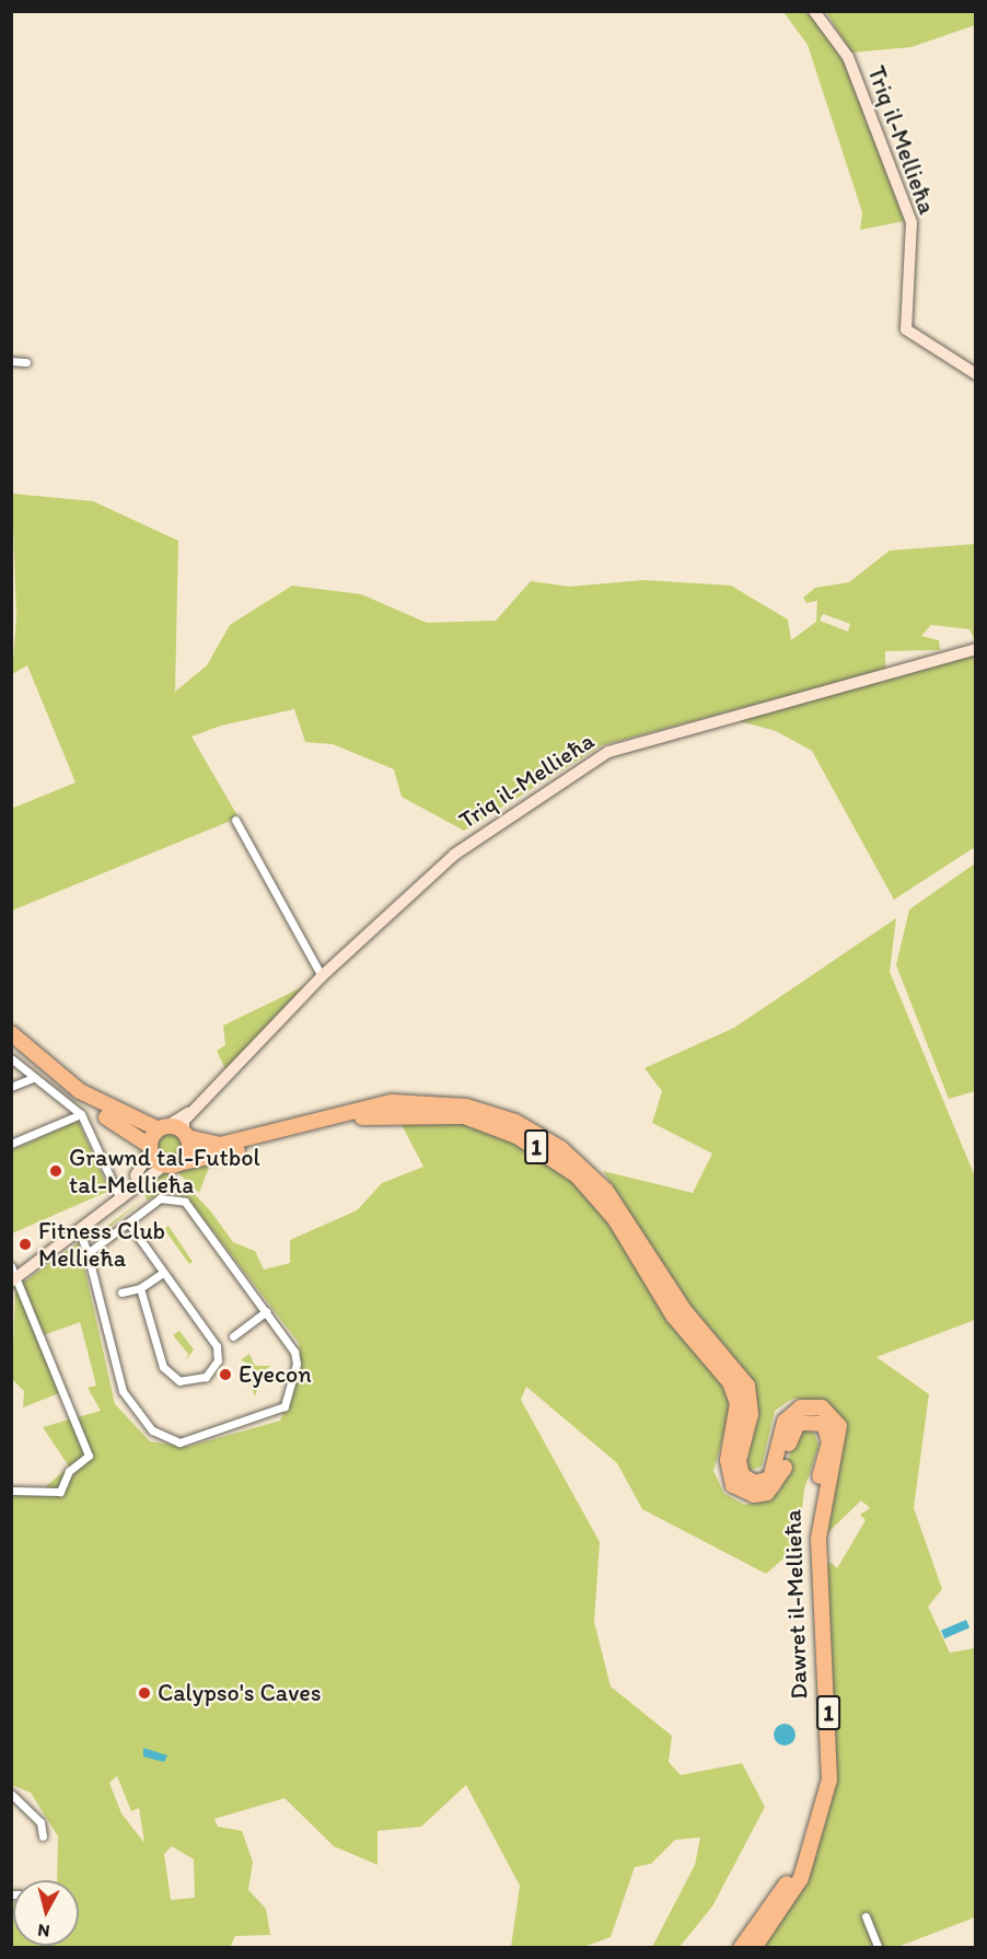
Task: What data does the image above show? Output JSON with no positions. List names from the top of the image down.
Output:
{
  "streets": {
    "highway": ["1", "Dawret il-Mellieħa"],
    "main road": ["Triq il-Mellieħa"]
  },
  "crossings": [
    ["Triq il-Mellieħa", "Dawret il-Mellieħa"]
  ],
  "places": [
    "Grawnd tal-Futbol tal-Mellieħa",
    "Fitness Club Mellieħa",
    "Eyecon",
    "Calypso's Caves"
  ],
  "north": "bottom"
}
